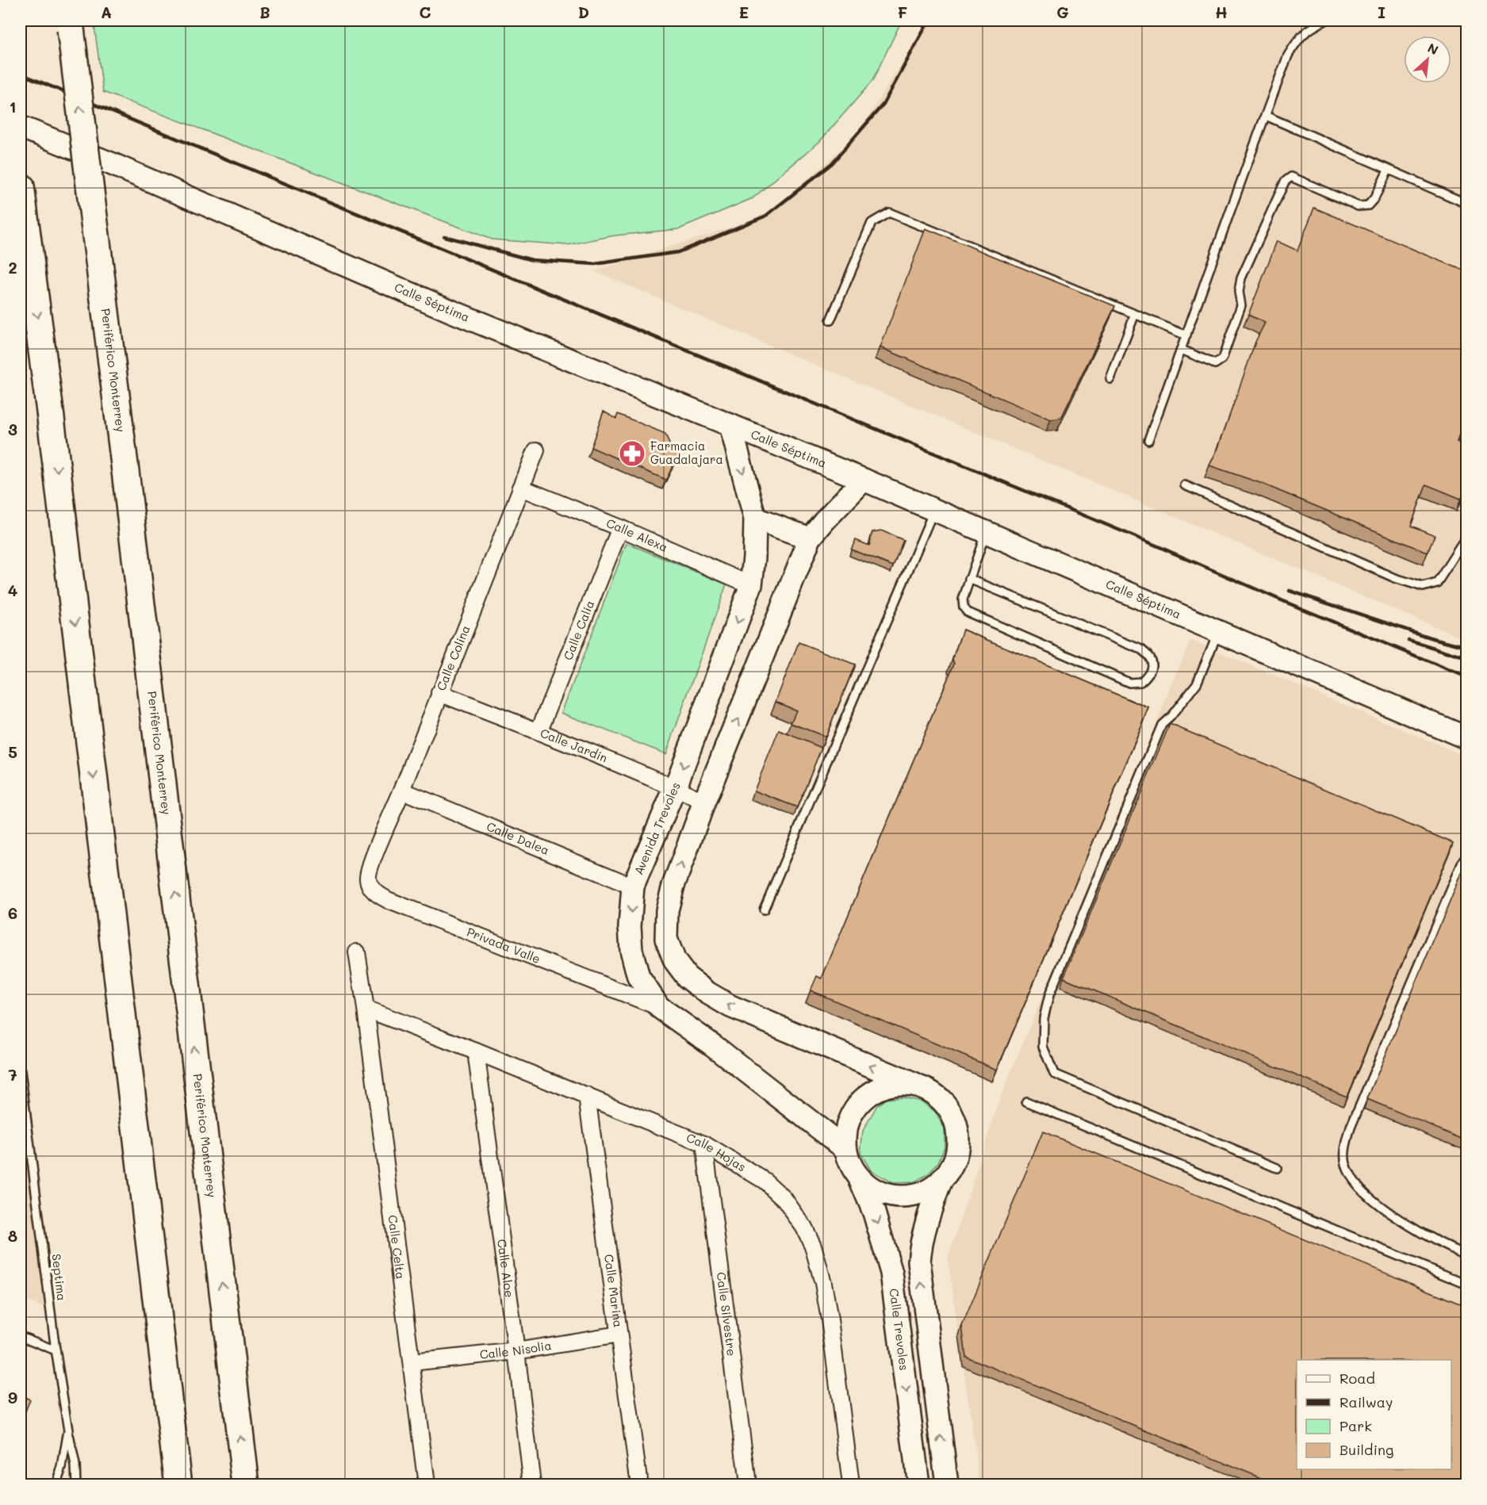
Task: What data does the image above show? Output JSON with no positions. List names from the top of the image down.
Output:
{
  "streets": {
    "highway": ["Periférico Monterrey"],
    "street": [
      "Calle Séptima",
      "Calle Alexa",
      "Calle Calia",
      "Calle Colina",
      "Calle Jardín",
      "Avenida Trevoles",
      "Calle Dalea",
      "Privada Valle",
      "Calle Hojas",
      "Calle Celta",
      "Calle Aloe",
      "Calle Marina",
      "Calle Silvestre",
      "Calle Trevoles",
      "Calle Nisolia"
    ],
    "lane": ["Septima"]
  },
  "crossings": [
    ["Calle Séptima", "Periférico Monterrey"],
    ["Calle Séptima", "Avenida Trevoles"],
    ["Calle Alexa", "Calle Calia"],
    ["Calle Alexa", "Calle Colina"],
    ["Calle Alexa", "Avenida Trevoles"],
    ["Calle Calia", "Calle Jardín"],
    ["Calle Colina", "Calle Jardín"],
    ["Calle Colina", "Calle Dalea"],
    ["Calle Colina", "Privada Valle"],
    ["Calle Jardín", "Avenida Trevoles"],
    ["Avenida Trevoles", "Calle Dalea"],
    ["Avenida Trevoles", "Privada Valle"],
    ["Avenida Trevoles", "Calle Trevoles"],
    ["Calle Hojas", "Calle Celta"],
    ["Calle Hojas", "Calle Aloe"],
    ["Calle Hojas", "Calle Marina"],
    ["Calle Hojas", "Calle Silvestre"],
    ["Calle Celta", "Calle Nisolia"],
    ["Calle Aloe", "Calle Nisolia"],
    ["Calle Marina", "Calle Nisolia"]
  ],
  "places": {
    "pharmacy": ["Farmacia Guadalajara"]
  },
  "legend": [
    "Road",
    "Railway",
    "Park",
    "Building"
  ],
  "north": "top right",
  "grid": {
    "columns": [
      "A",
      "B",
      "C",
      "D",
      "E",
      "F",
      "G",
      "H",
      "I"
    ],
    "rows": [
      "1",
      "2",
      "3",
      "4",
      "5",
      "6",
      "7",
      "8",
      "9"
    ]
  }
}
